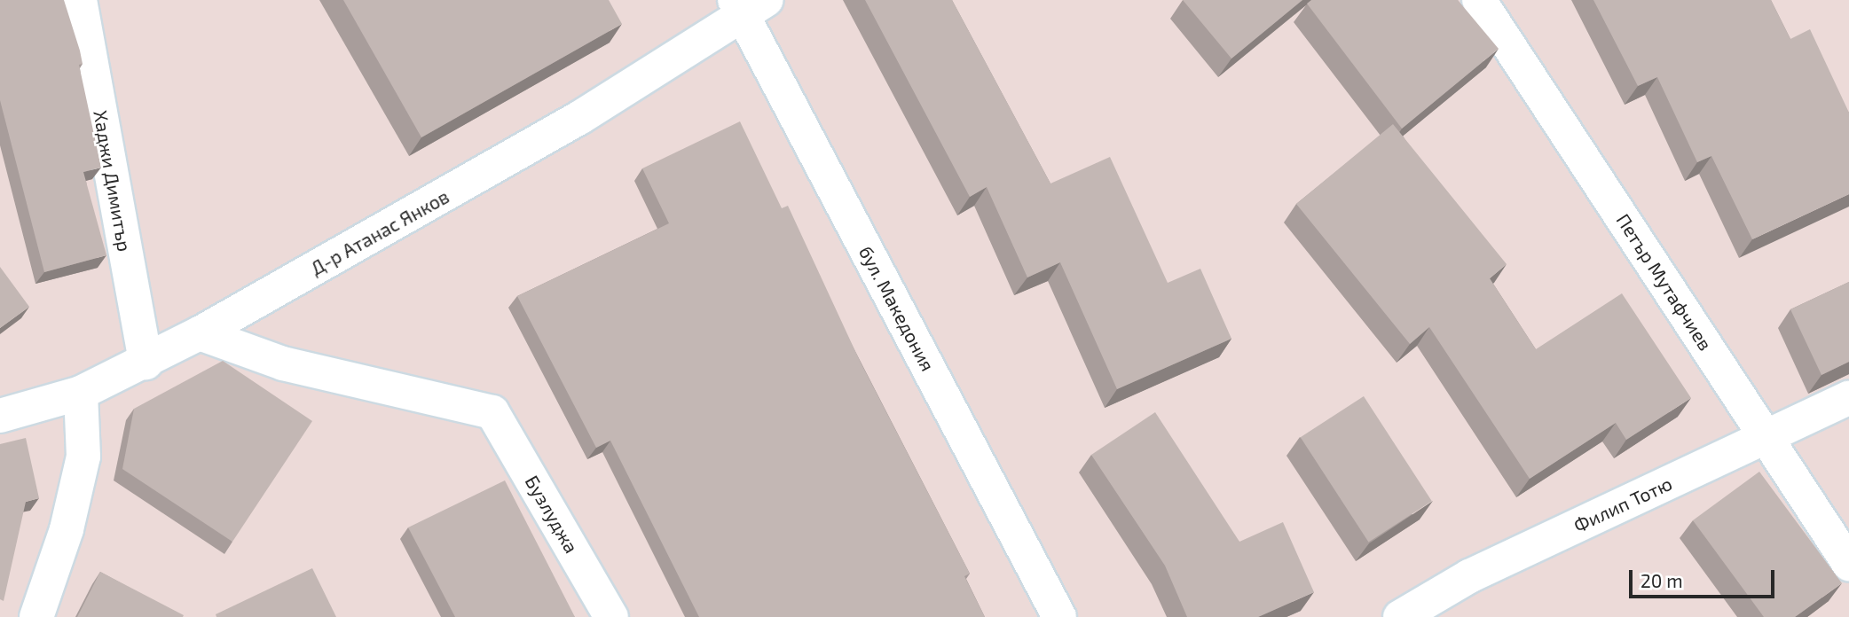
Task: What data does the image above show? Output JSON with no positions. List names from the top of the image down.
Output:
{
  "streets": {
    "street": [
      "Хаджи Димитър",
      "Д-р Атанас Янков",
      "Петър Мутафчиев",
      "бул. Македония",
      "Филип Тотю",
      "Бузлуджа"
    ]
  },
  "crossings": [
    ["Хаджи Димитър", "Д-р Атанас Янков"],
    ["Д-р Атанас Янков", "бул. Македония"],
    ["Д-р Атанас Янков", "Бузлуджа"],
    ["Петър Мутафчиев", "Филип Тотю"]
  ],
  "scale_bar": "20 m"
}
